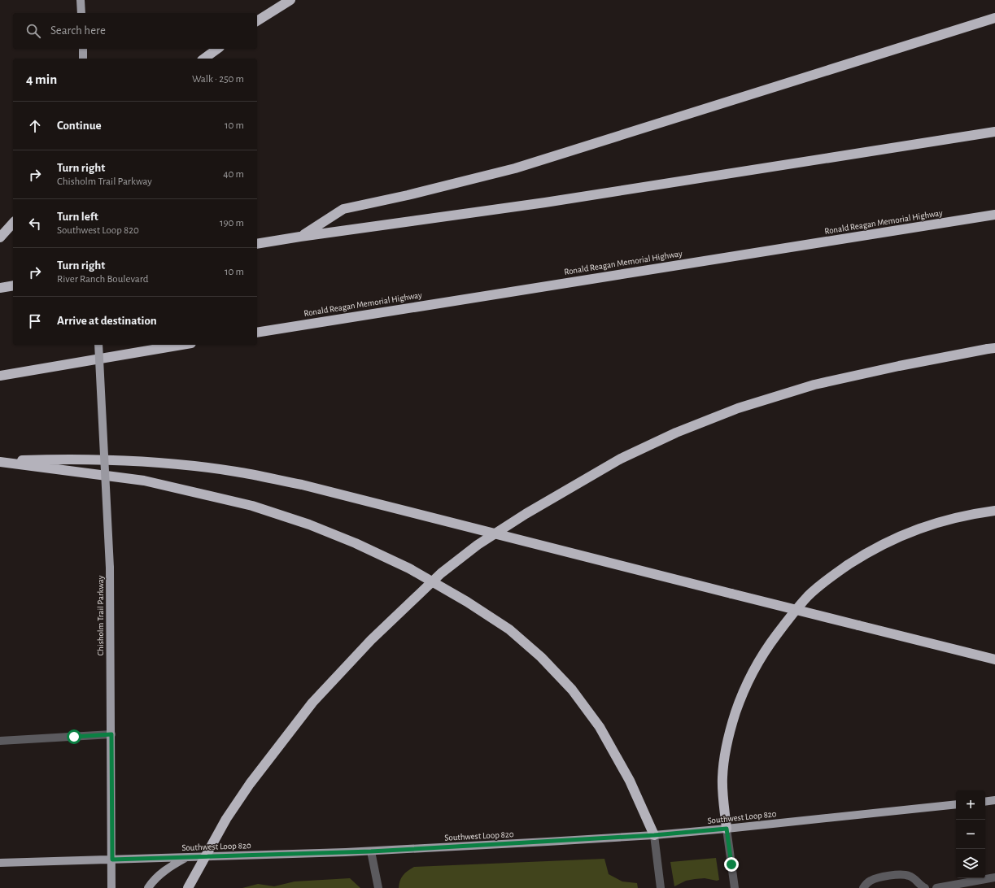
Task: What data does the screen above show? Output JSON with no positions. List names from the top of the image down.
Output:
{
  "streets": {
    "highway": ["Ronald Reagan Memorial Highway"],
    "main road": ["Chisholm Trail Parkway", "Southwest Loop 820"]
  },
  "crossings": [
    ["Chisholm Trail Parkway", "Southwest Loop 820"]
  ],
  "page": {
    "search": "Search here",
    "heading": ["4 min", "Walk · 250 m"],
    "list": [
      ["Continue", "10 m"],
      ["Turn right", "Chisholm Trail Parkway", "40 m"],
      ["Turn left", "Southwest Loop 820", "190 m"],
      ["Turn right", "River Ranch Boulevard", "10 m"],
      "Arrive at destination"
    ],
    "map_buttons": ["+", "−"]
  }
}
